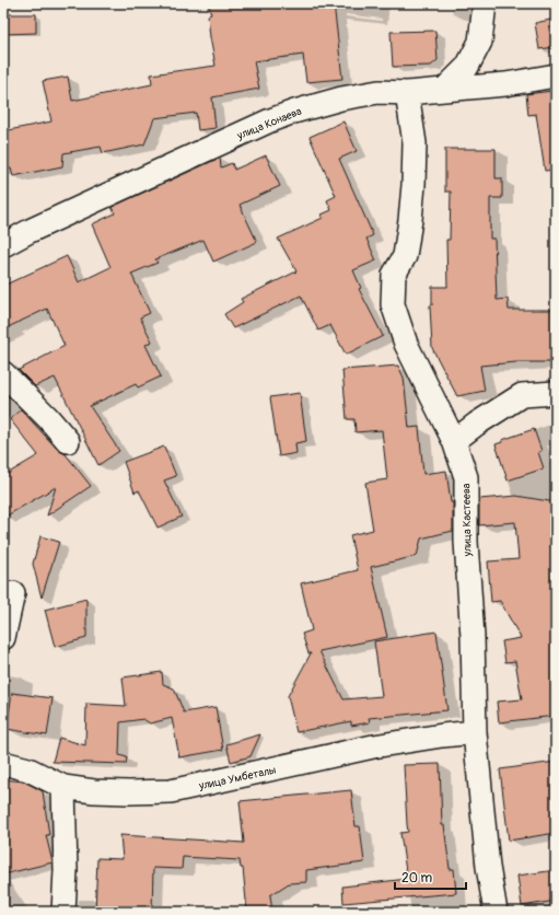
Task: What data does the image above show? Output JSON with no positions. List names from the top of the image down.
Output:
{
  "streets": {
    "street": ["улица Конаева", "улица Кастеева", "улица Умбеталы"]
  },
  "crossings": [
    ["улица Конаева", "улица Кастеева"],
    ["улица Кастеева", "улица Умбеталы"]
  ],
  "scale_bar": "20 m"
}
